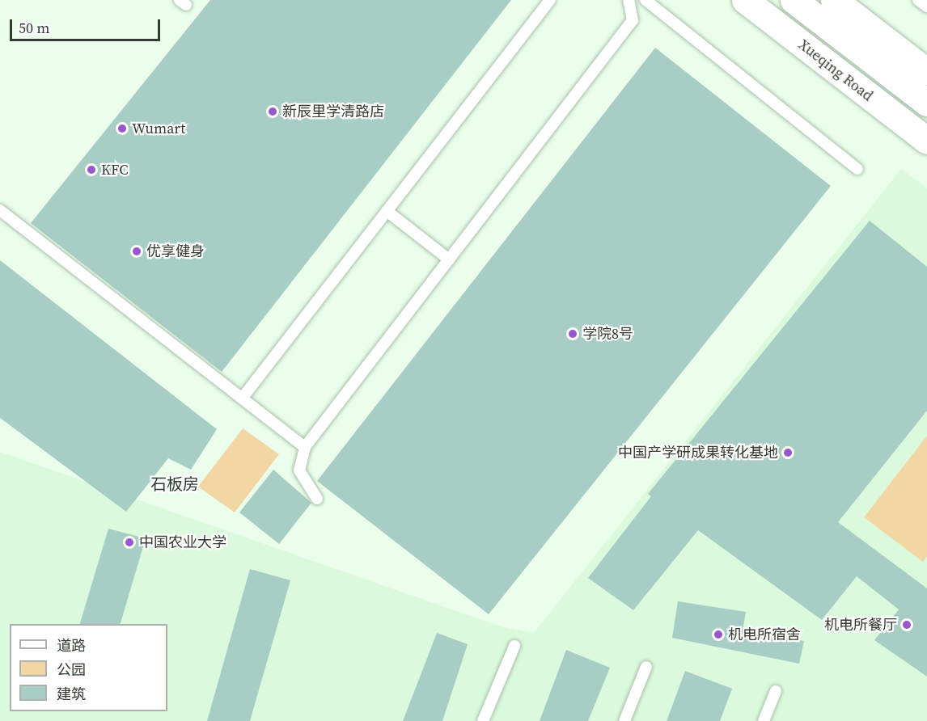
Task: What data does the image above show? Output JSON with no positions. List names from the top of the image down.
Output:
{
  "streets": {
    "main road": ["Xueqing Road"]
  },
  "districts": ["石板房"],
  "places": [
    "新辰里学清路店",
    "Wumart",
    "KFC",
    "优享健身",
    "学院8号",
    "中国产学研成果转化基地",
    "中国农业大学",
    "机电所餐厅",
    "机电所宿舍"
  ],
  "legend": ["道路", "公园", "建筑"],
  "scale_bar": "50 m"
}
